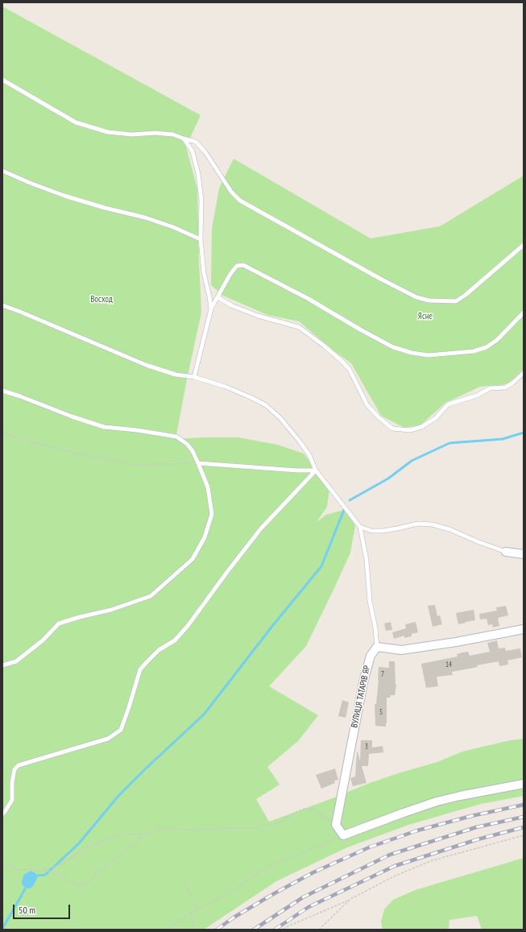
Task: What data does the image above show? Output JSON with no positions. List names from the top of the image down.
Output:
{
  "streets": {
    "street": ["ВУЛИЦЯ ТАТАРІВ ЯР"]
  },
  "parks": ["Восход", "Ясне"],
  "house_numbers": [
    "14",
    "7",
    "5",
    "3"
  ],
  "scale_bar": "50 m"
}
